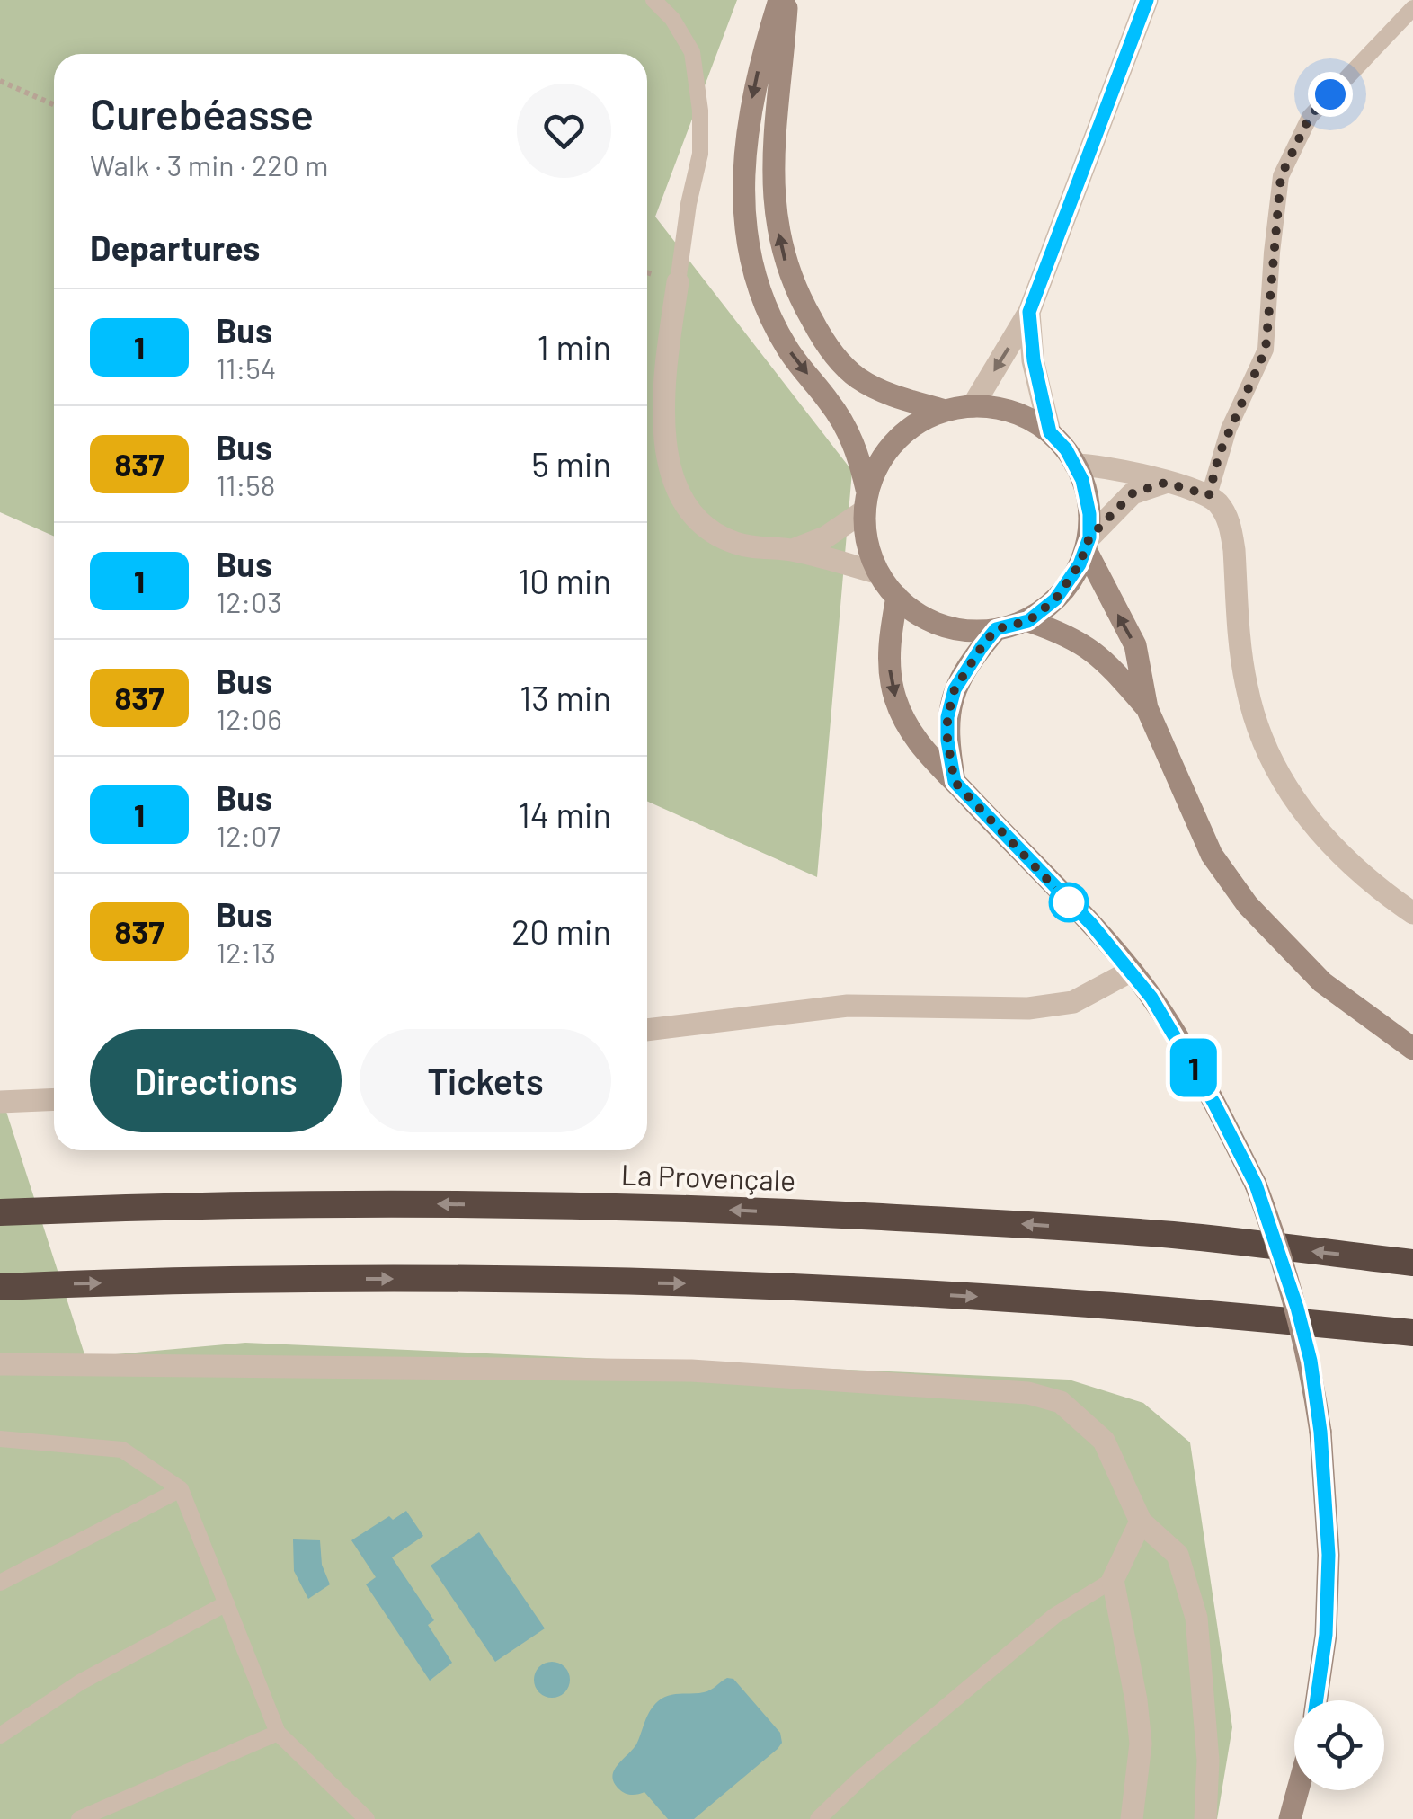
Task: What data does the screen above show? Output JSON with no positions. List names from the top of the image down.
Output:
{
  "streets": {
    "highway": ["La Provençale"]
  },
  "lines": ["bus line 1"],
  "page": {
    "on_map": "1",
    "heading": [
      ["Curebéasse", "Walk · 3 min · 220 m"],
      "Departures"
    ],
    "list": [
      {
        "mark": "1",
        "name": "Bus",
        "note": "11:54",
        "value": "1 min"
      },
      {
        "mark": "837",
        "name": "Bus",
        "note": "11:58",
        "value": "5 min"
      },
      {
        "mark": "1",
        "name": "Bus",
        "note": "12:03",
        "value": "10 min"
      },
      {
        "mark": "837",
        "name": "Bus",
        "note": "12:06",
        "value": "13 min"
      },
      {
        "mark": "1",
        "name": "Bus",
        "note": "12:07",
        "value": "14 min"
      },
      {
        "mark": "837",
        "name": "Bus",
        "note": "12:13",
        "value": "20 min"
      }
    ],
    "buttons": ["Directions", "Tickets"]
  }
}
